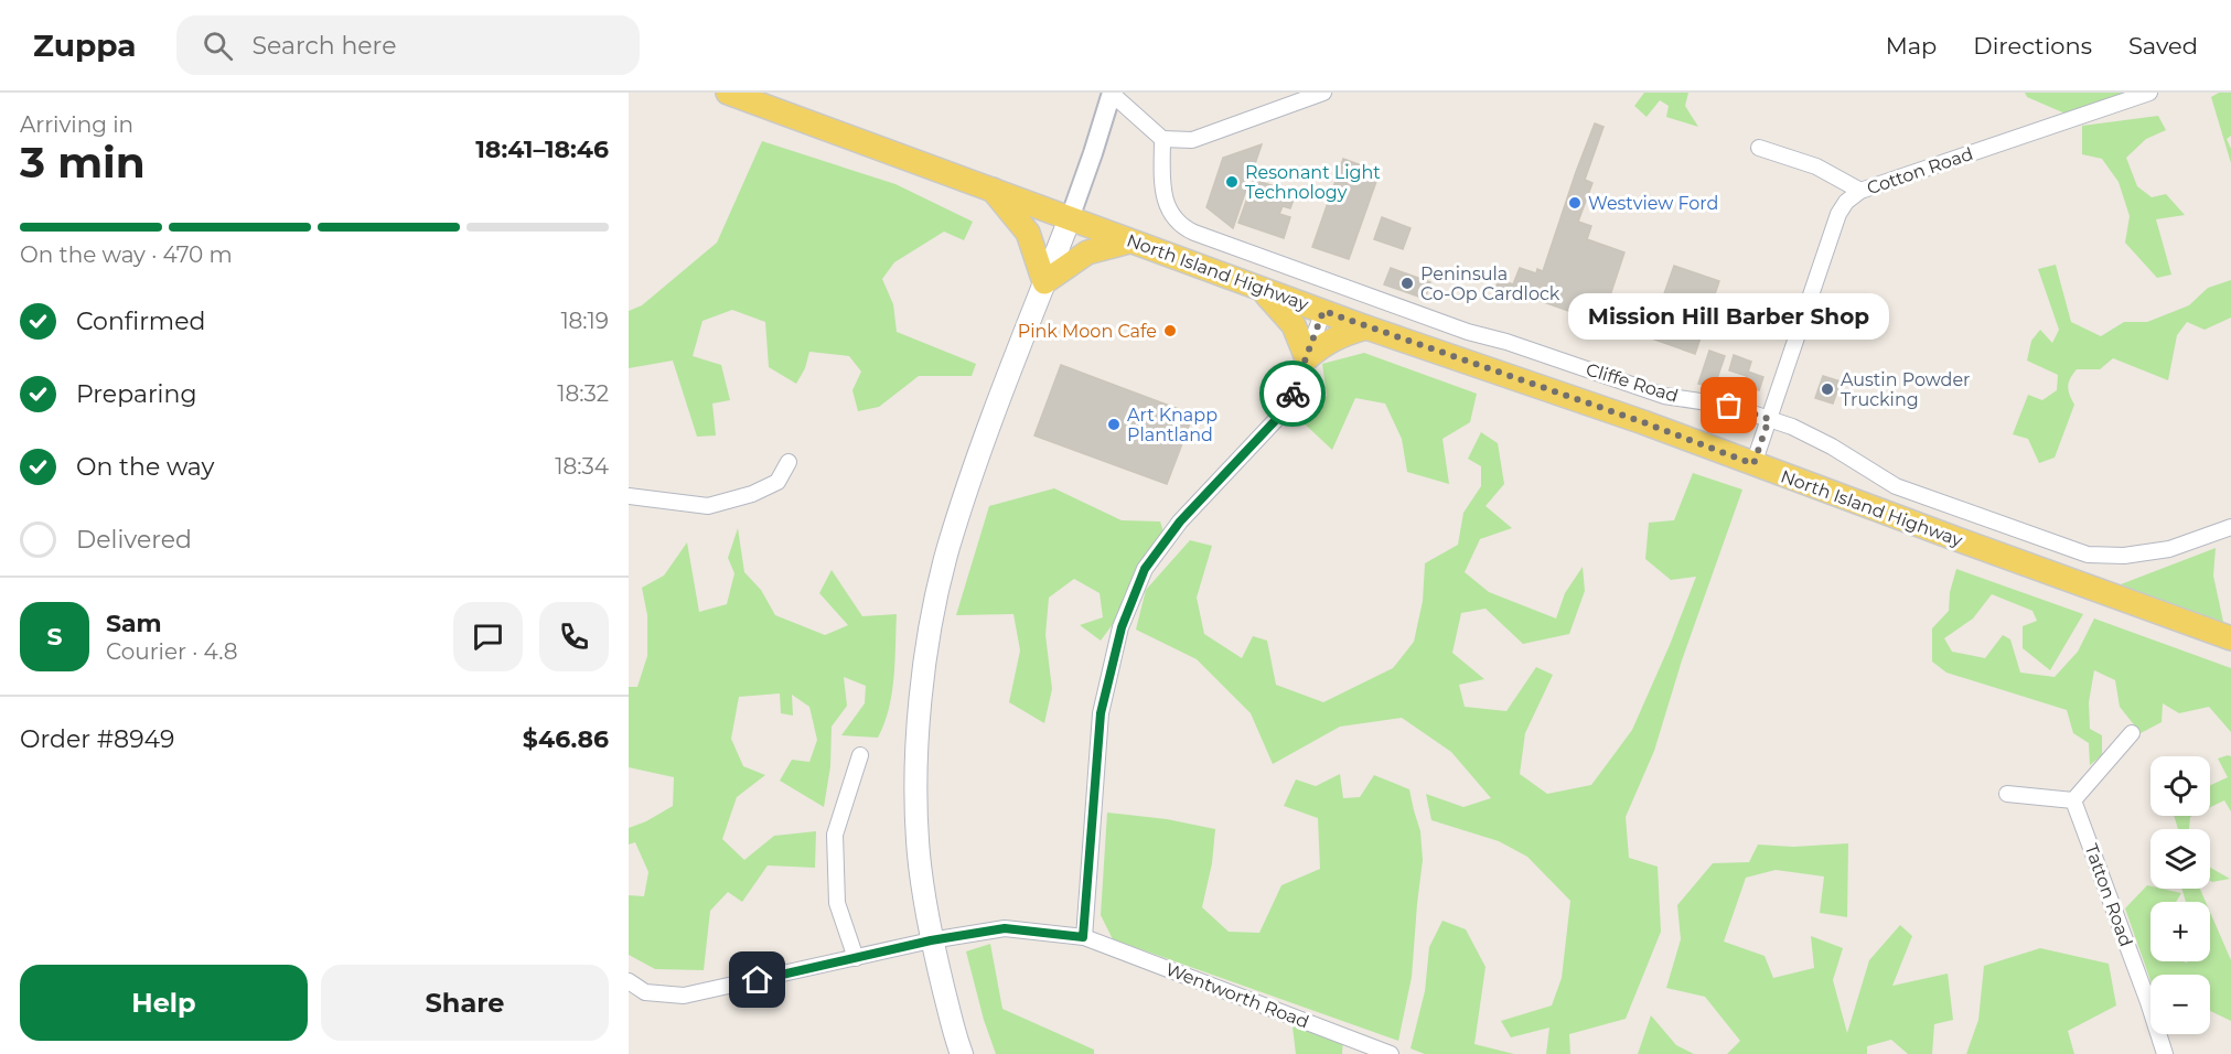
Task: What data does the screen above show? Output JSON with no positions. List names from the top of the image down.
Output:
{
  "streets": {
    "main road": ["North Island Highway"],
    "street": [
      "Cotton Road",
      "Cliffe Road",
      "Tatton Road",
      "Wentworth Road"
    ]
  },
  "crossings": [
    ["Cotton Road", "North Island Highway"],
    ["Cotton Road", "Cliffe Road"]
  ],
  "places": [
    "Resonant Light Technology",
    "Westview Ford",
    "Peninsula Co-Op Cardlock",
    "Pink Moon Cafe",
    "Austin Powder Trucking",
    "Mission Hill Barber Shop",
    "Art Knapp Plantland"
  ],
  "page": {
    "header": "Zuppa",
    "search": "Search here",
    "nav": ["Map", "Directions", "Saved"],
    "heading": ["3 min", "Arriving in", "18:41–18:46"],
    "panel": [
      "Sam",
      "Courier · 4.8",
      "Order #8949",
      "$46.86"
    ],
    "bar": "On the way · 470 m",
    "list": [
      ["Confirmed", "18:19"],
      ["Preparing", "18:32"],
      ["On the way", "18:34"],
      "Delivered"
    ],
    "bubble": "Mission Hill Barber Shop",
    "round": "S",
    "map_buttons": ["+", "−"],
    "buttons": ["Help", "Share"]
  }
}
